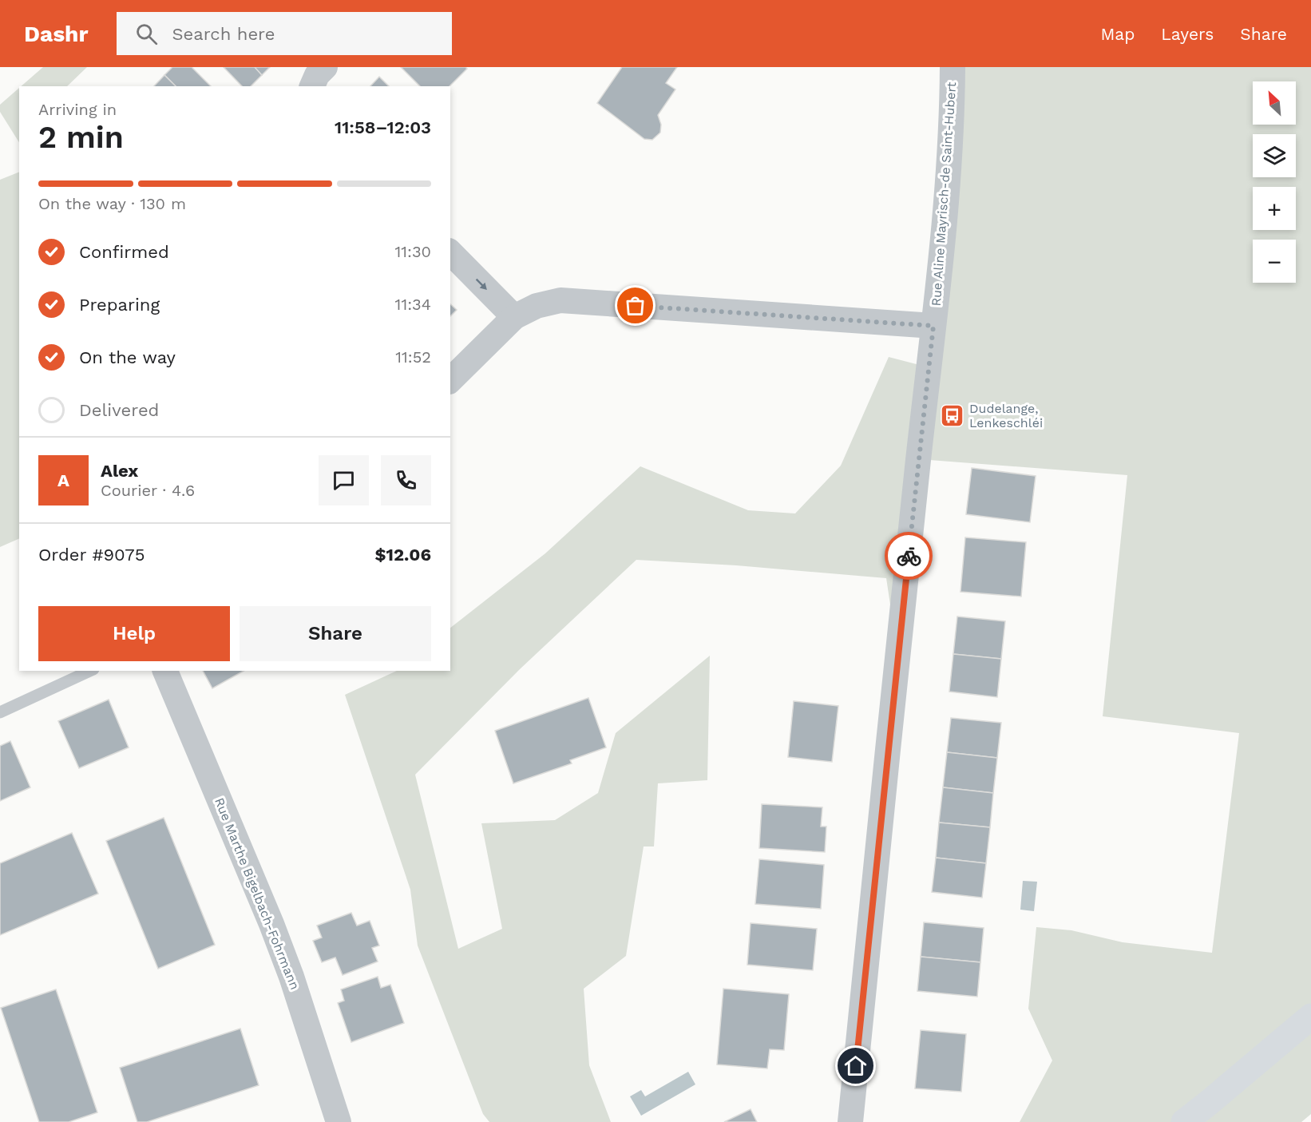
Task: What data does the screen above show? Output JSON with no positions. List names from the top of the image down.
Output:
{
  "streets": {
    "street": ["Rue Aline Mayrisch-de Saint-Hubert", "Rue Marthe Bigelbach-Fohrmann"]
  },
  "places": {
    "bus stop": ["Dudelange, Lenkeschléi"]
  },
  "north": "top left",
  "page": {
    "header": "Dashr",
    "search": "Search here",
    "nav": ["Map", "Layers", "Share"],
    "map_buttons": ["+", "−"],
    "heading": ["2 min", "Arriving in", "11:58–12:03"],
    "panel": [
      "Alex",
      "Courier · 4.6",
      "Order #9075",
      "$12.06"
    ],
    "bar": "On the way · 130 m",
    "list": [
      ["Confirmed", "11:30"],
      ["Preparing", "11:34"],
      ["On the way", "11:52"],
      "Delivered"
    ],
    "round": "A",
    "buttons": ["Help", "Share"]
  }
}
